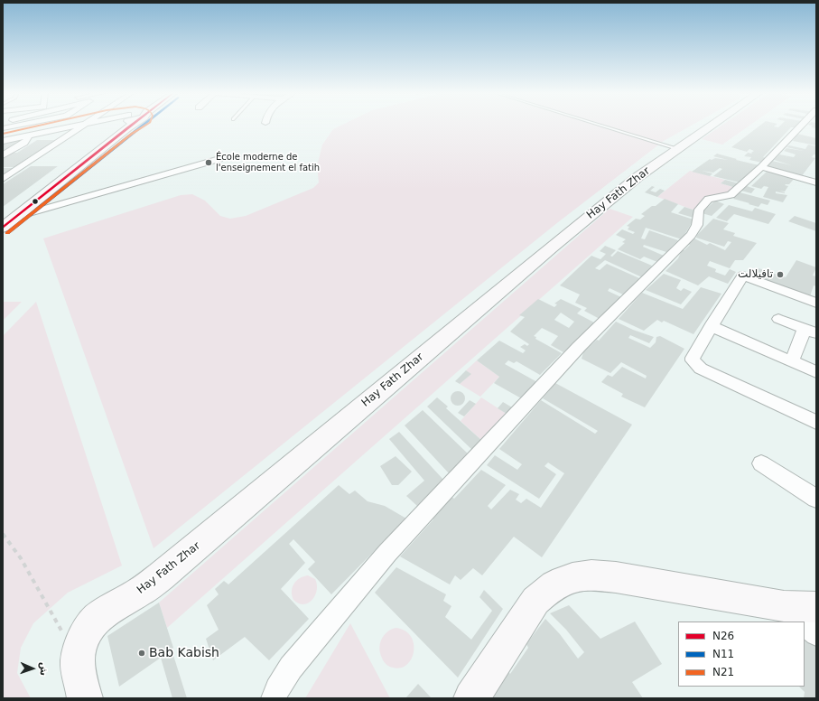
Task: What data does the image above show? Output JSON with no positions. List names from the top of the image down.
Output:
{
  "streets": {
    "street": ["Hay Fath Zhar"]
  },
  "places": ["École moderne de l'enseignement el fatih", "تافيلالت", "Bab Kabish"],
  "lines": ["transit line N26", "transit line N11", "transit line N21"],
  "legend": ["N26", "N11", "N21"],
  "north": "right"
}
